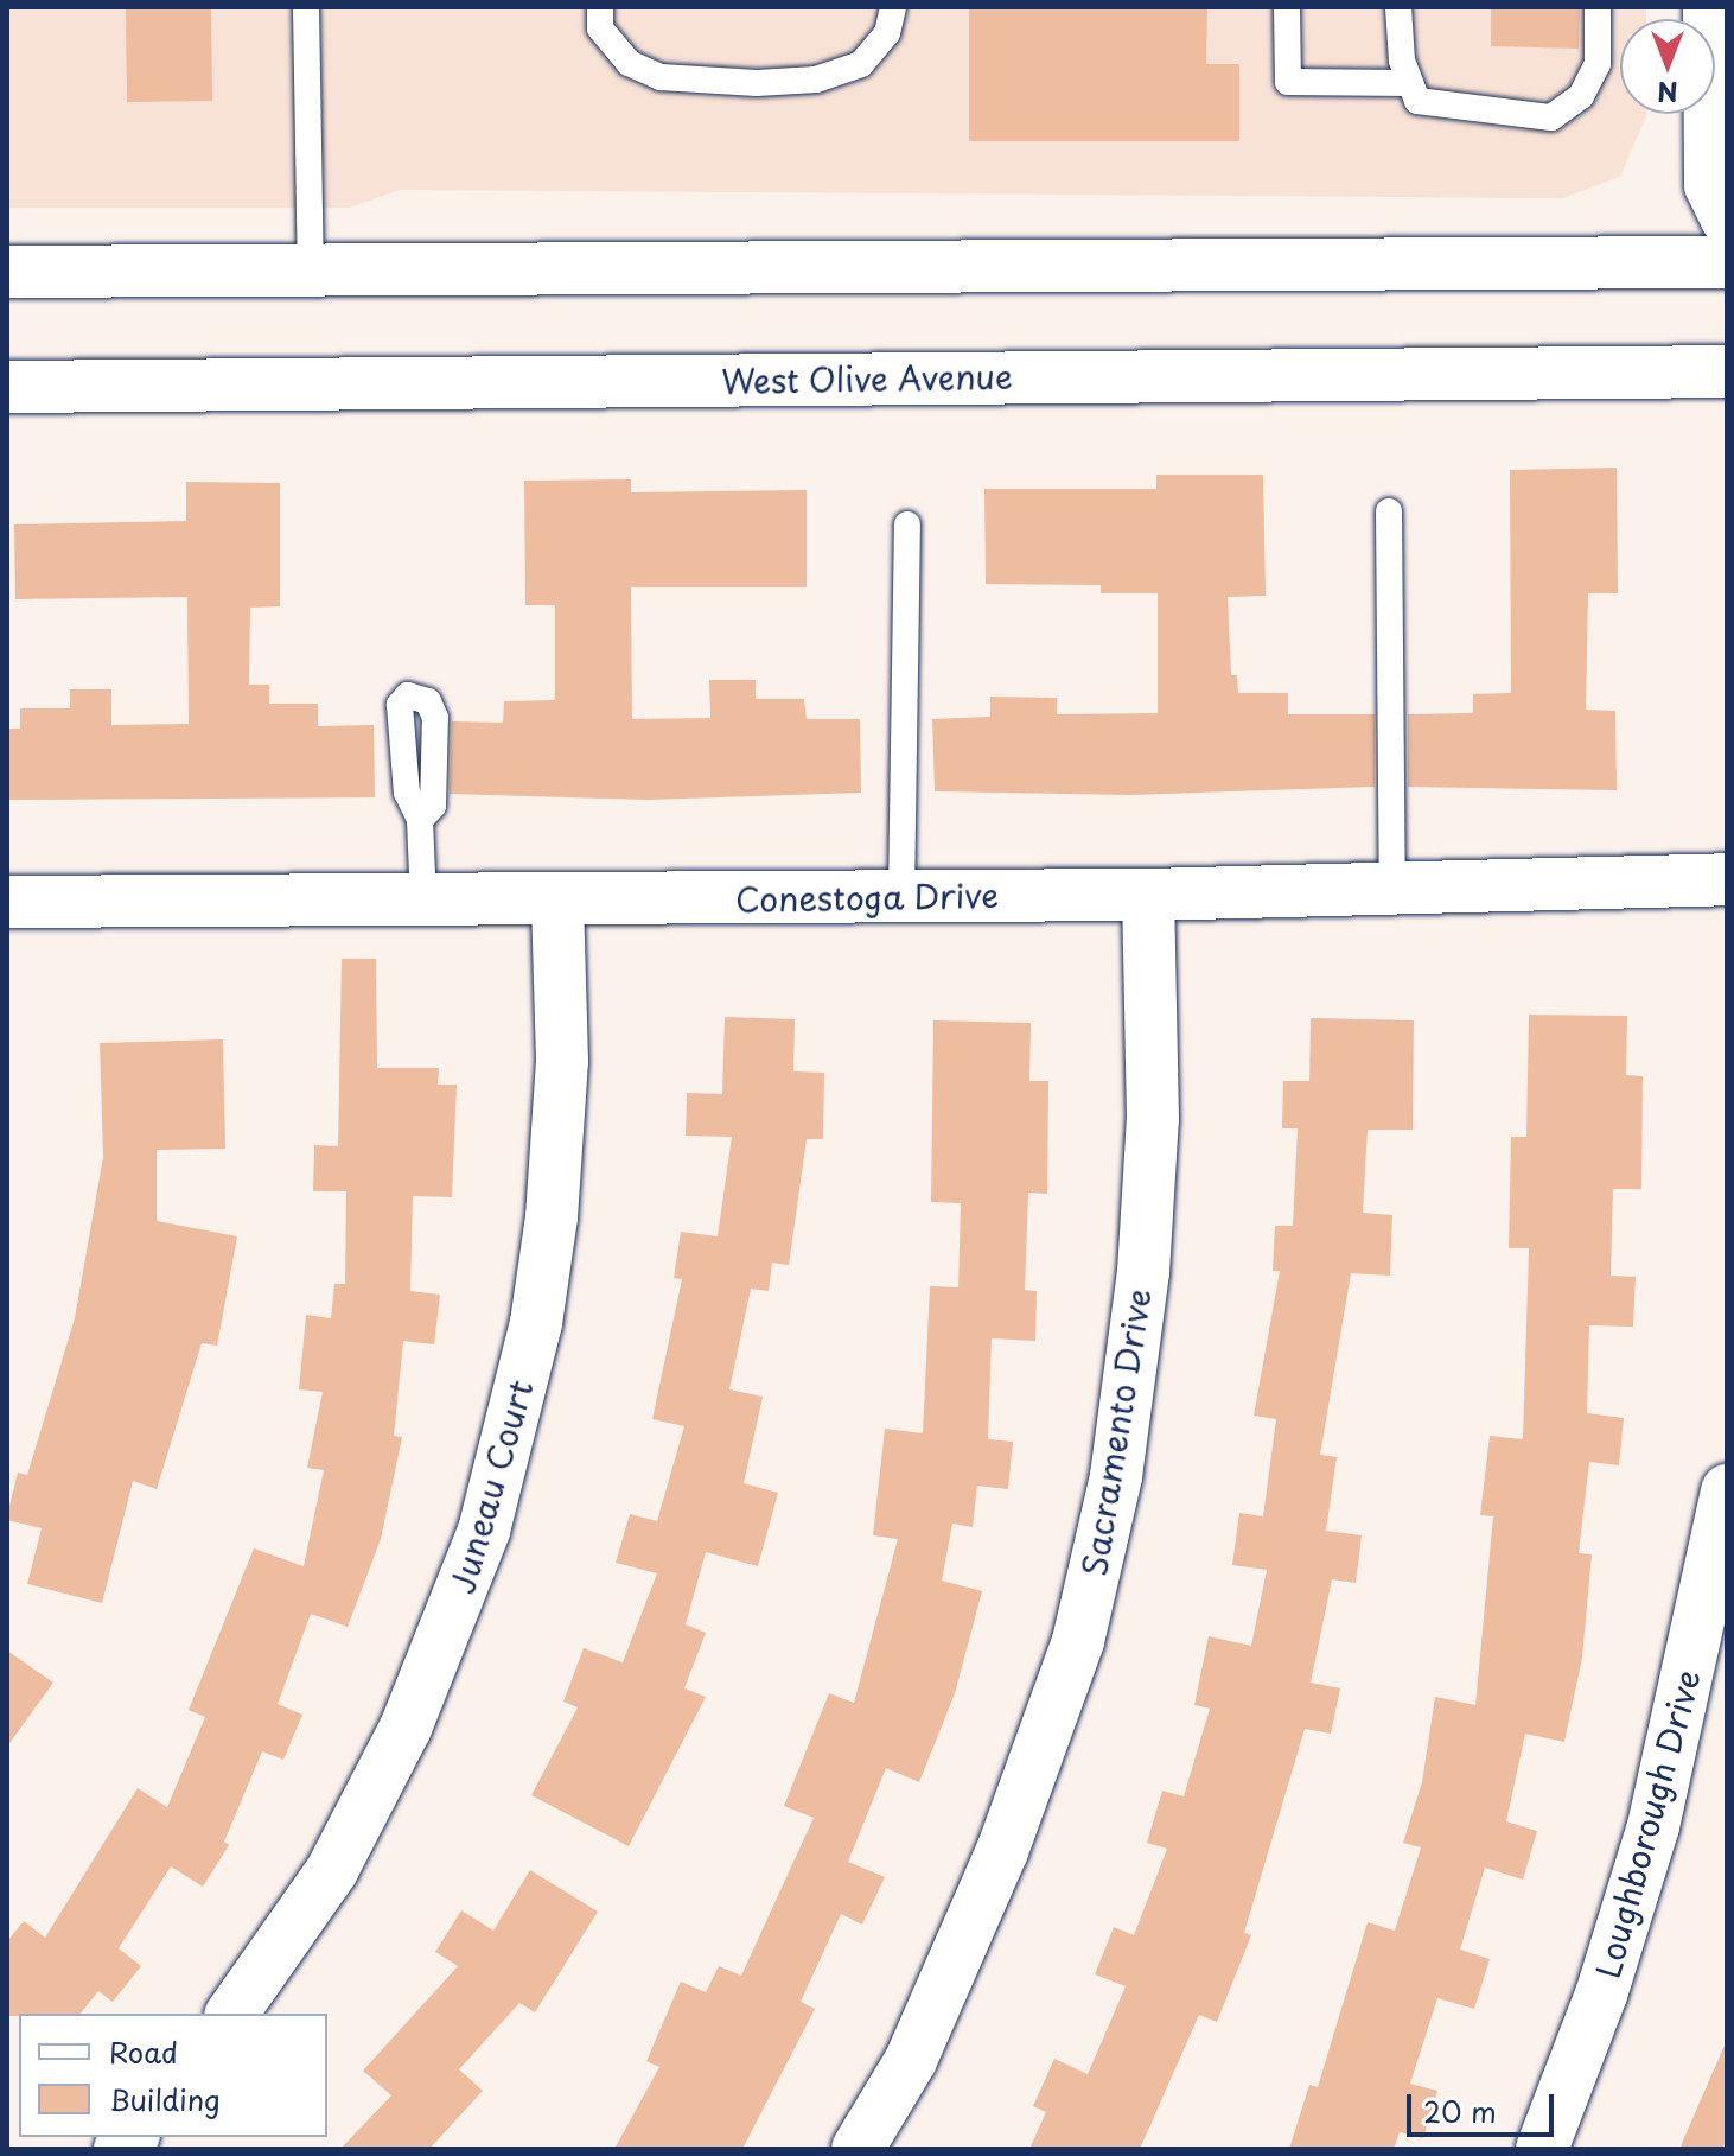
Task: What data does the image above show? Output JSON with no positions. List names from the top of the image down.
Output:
{
  "streets": {
    "street": [
      "West Olive Avenue",
      "Conestoga Drive",
      "Sacramento Drive",
      "Juneau Court",
      "Loughborough Drive"
    ]
  },
  "crossings": [
    ["Conestoga Drive", "Sacramento Drive"],
    ["Conestoga Drive", "Juneau Court"]
  ],
  "legend": ["Road", "Building"],
  "scale_bar": "20 m",
  "north": "bottom"
}
